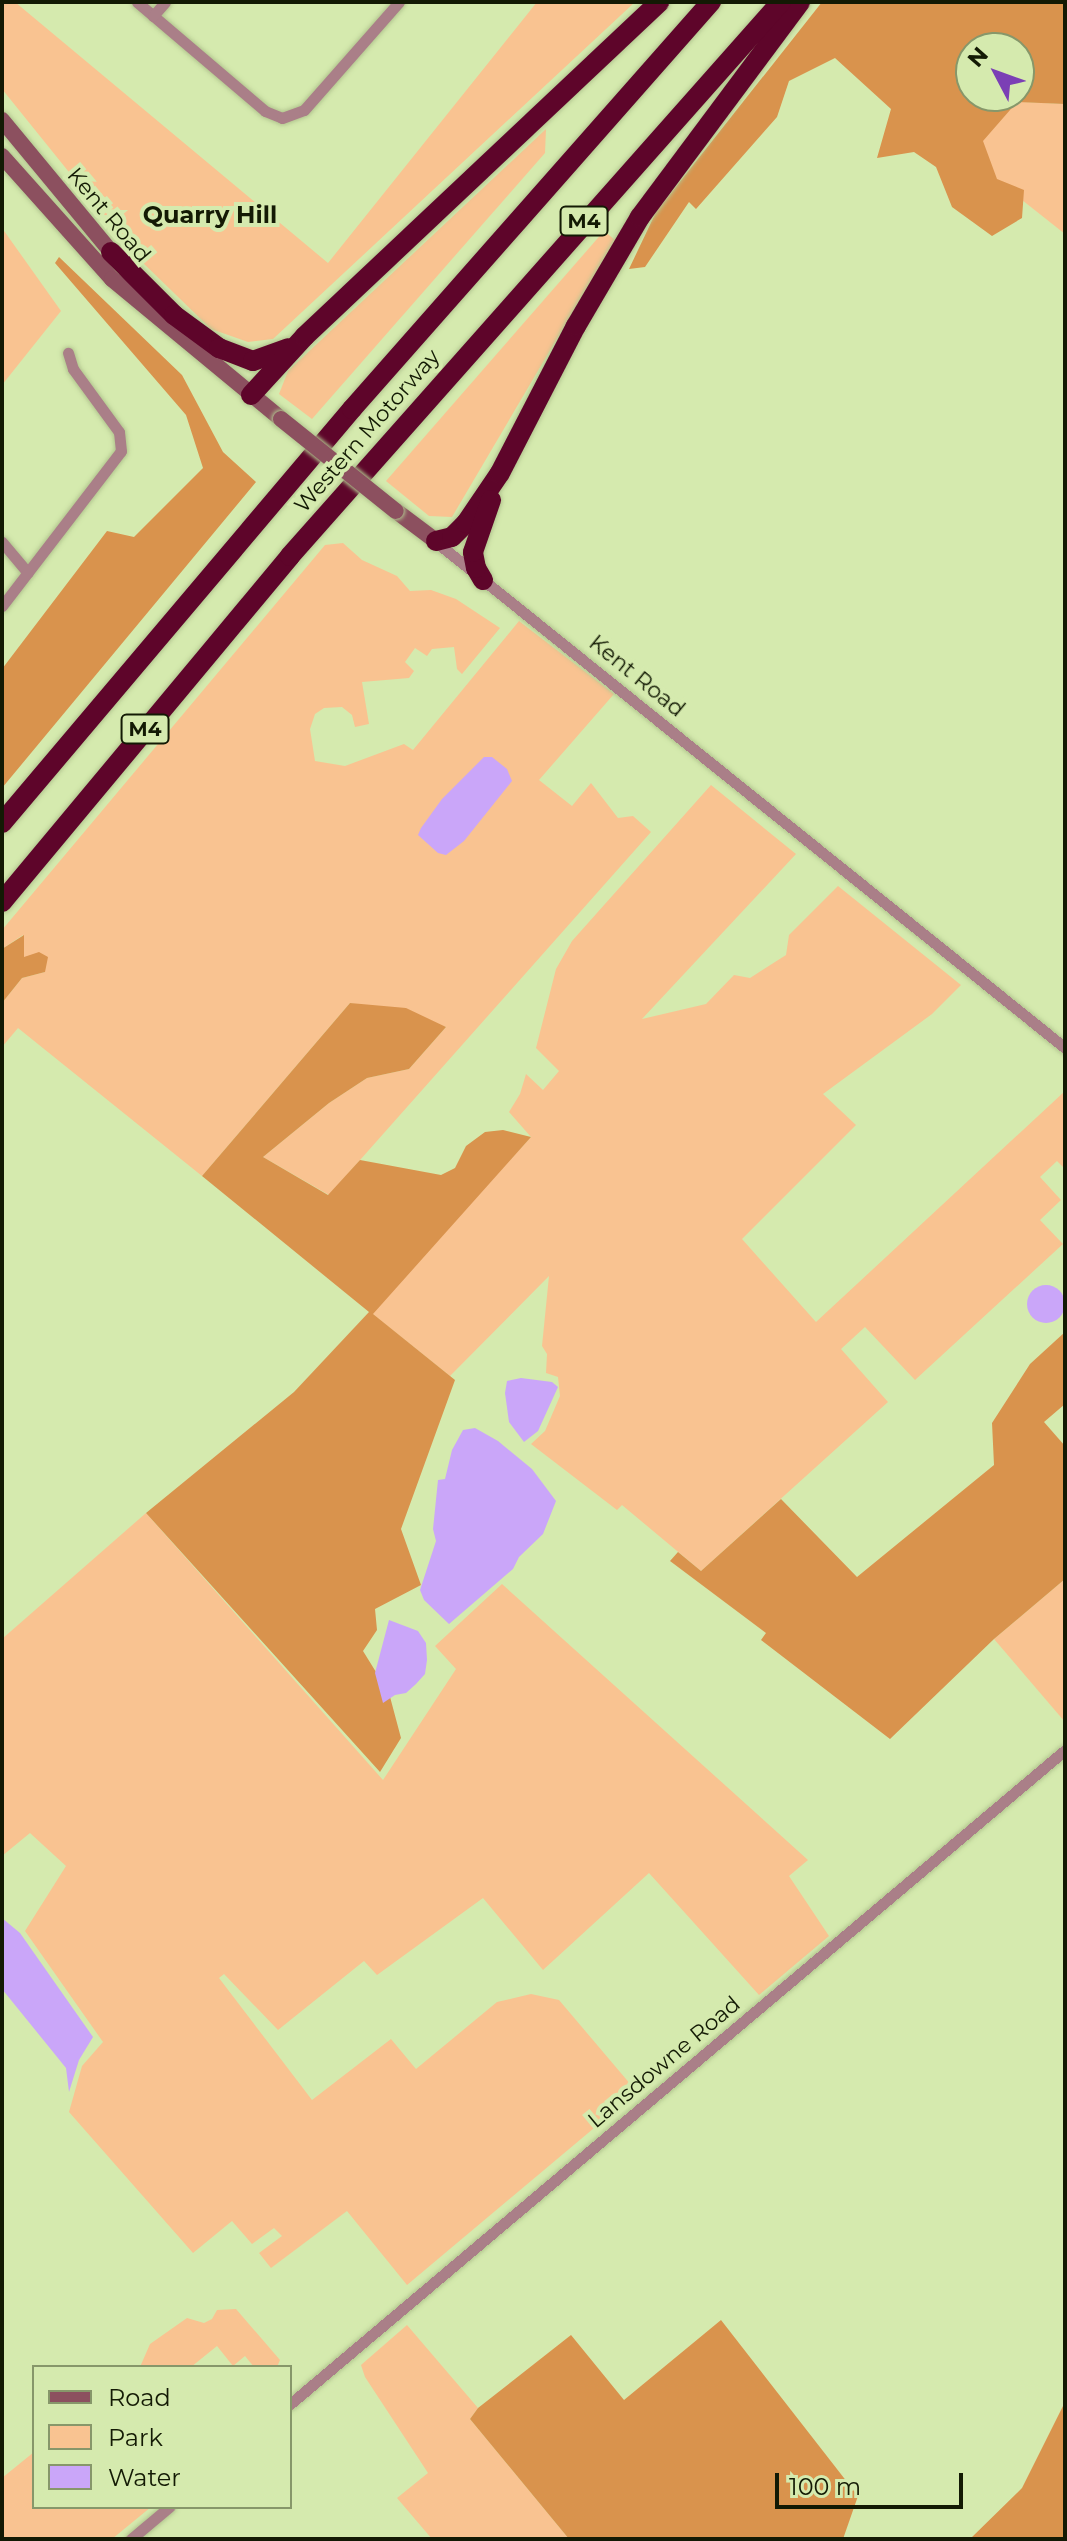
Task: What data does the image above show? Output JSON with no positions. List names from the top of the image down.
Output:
{
  "streets": {
    "highway": ["M4", "Western Motorway"],
    "main road": ["Kent Road"],
    "street": ["Lansdowne Road"]
  },
  "districts": ["Quarry Hill"],
  "legend": ["Road", "Park", "Water"],
  "scale_bar": "100 m",
  "north": "top left"
}
